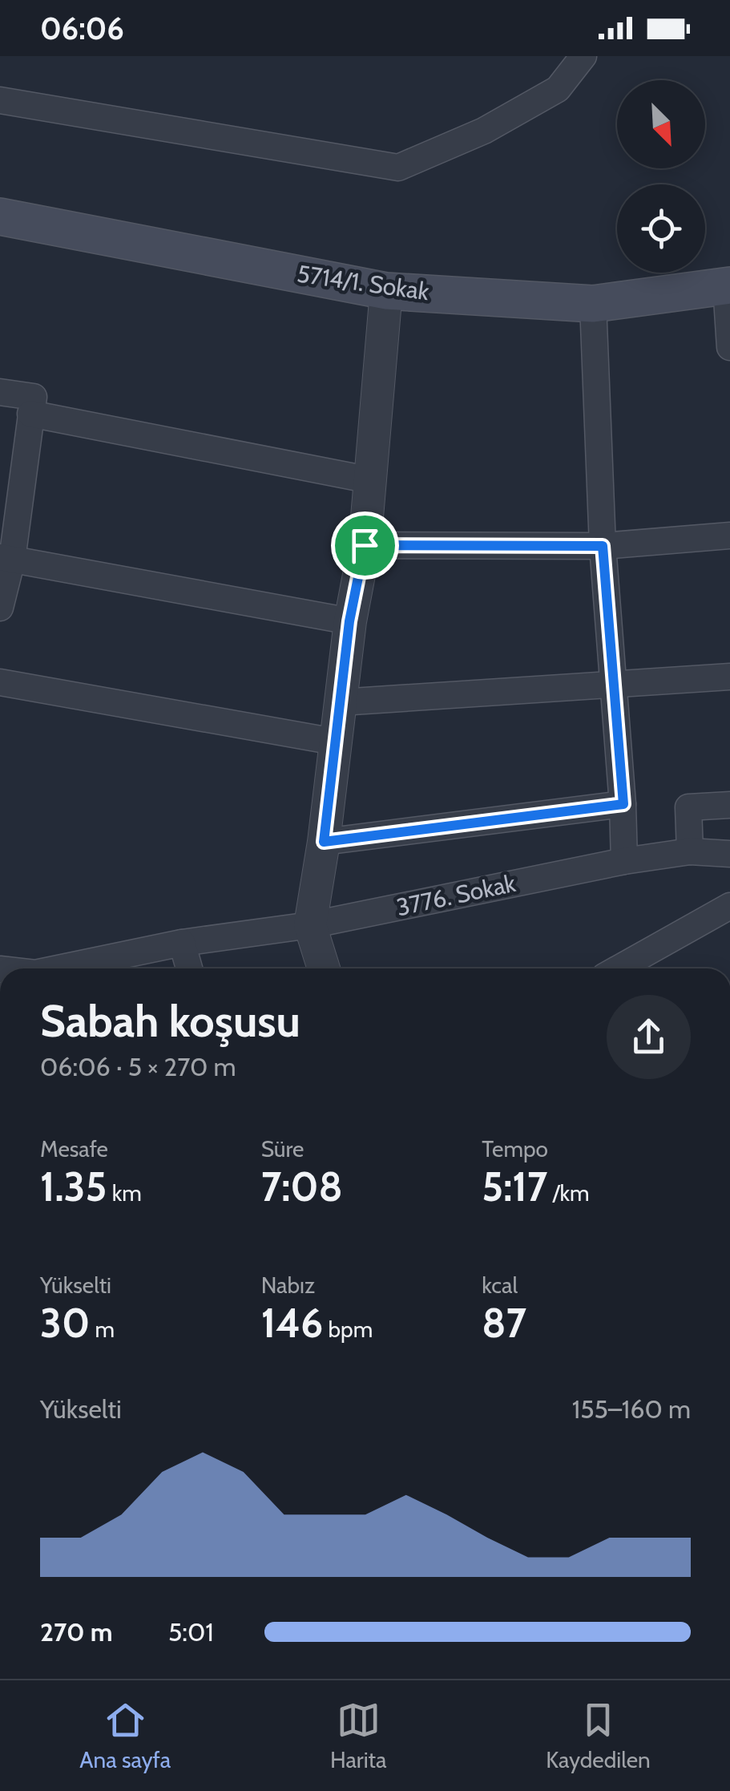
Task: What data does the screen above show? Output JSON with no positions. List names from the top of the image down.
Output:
{
  "streets": {
    "main road": ["5714/1. Sokak"],
    "street": ["3776. Sokak"]
  },
  "north": "bottom right",
  "page": {
    "status": "06:06",
    "heading": ["Sabah koşusu", "06:06 · 5 × 270 m"],
    "stats": [
      ["Mesafe", "1.35 km"],
      ["Süre", "7:08"],
      ["Tempo", "5:17 /km"],
      ["Yükselti", "30 m"],
      ["Nabız", "146 bpm"],
      ["kcal", "87"]
    ],
    "chart": ["Yükselti", "155–160 m"],
    "list": [
      {
        "name": "270 m",
        "note": "5:01"
      }
    ],
    "tabs": ["Ana sayfa", "Harita", "Kaydedilen"]
  }
}
